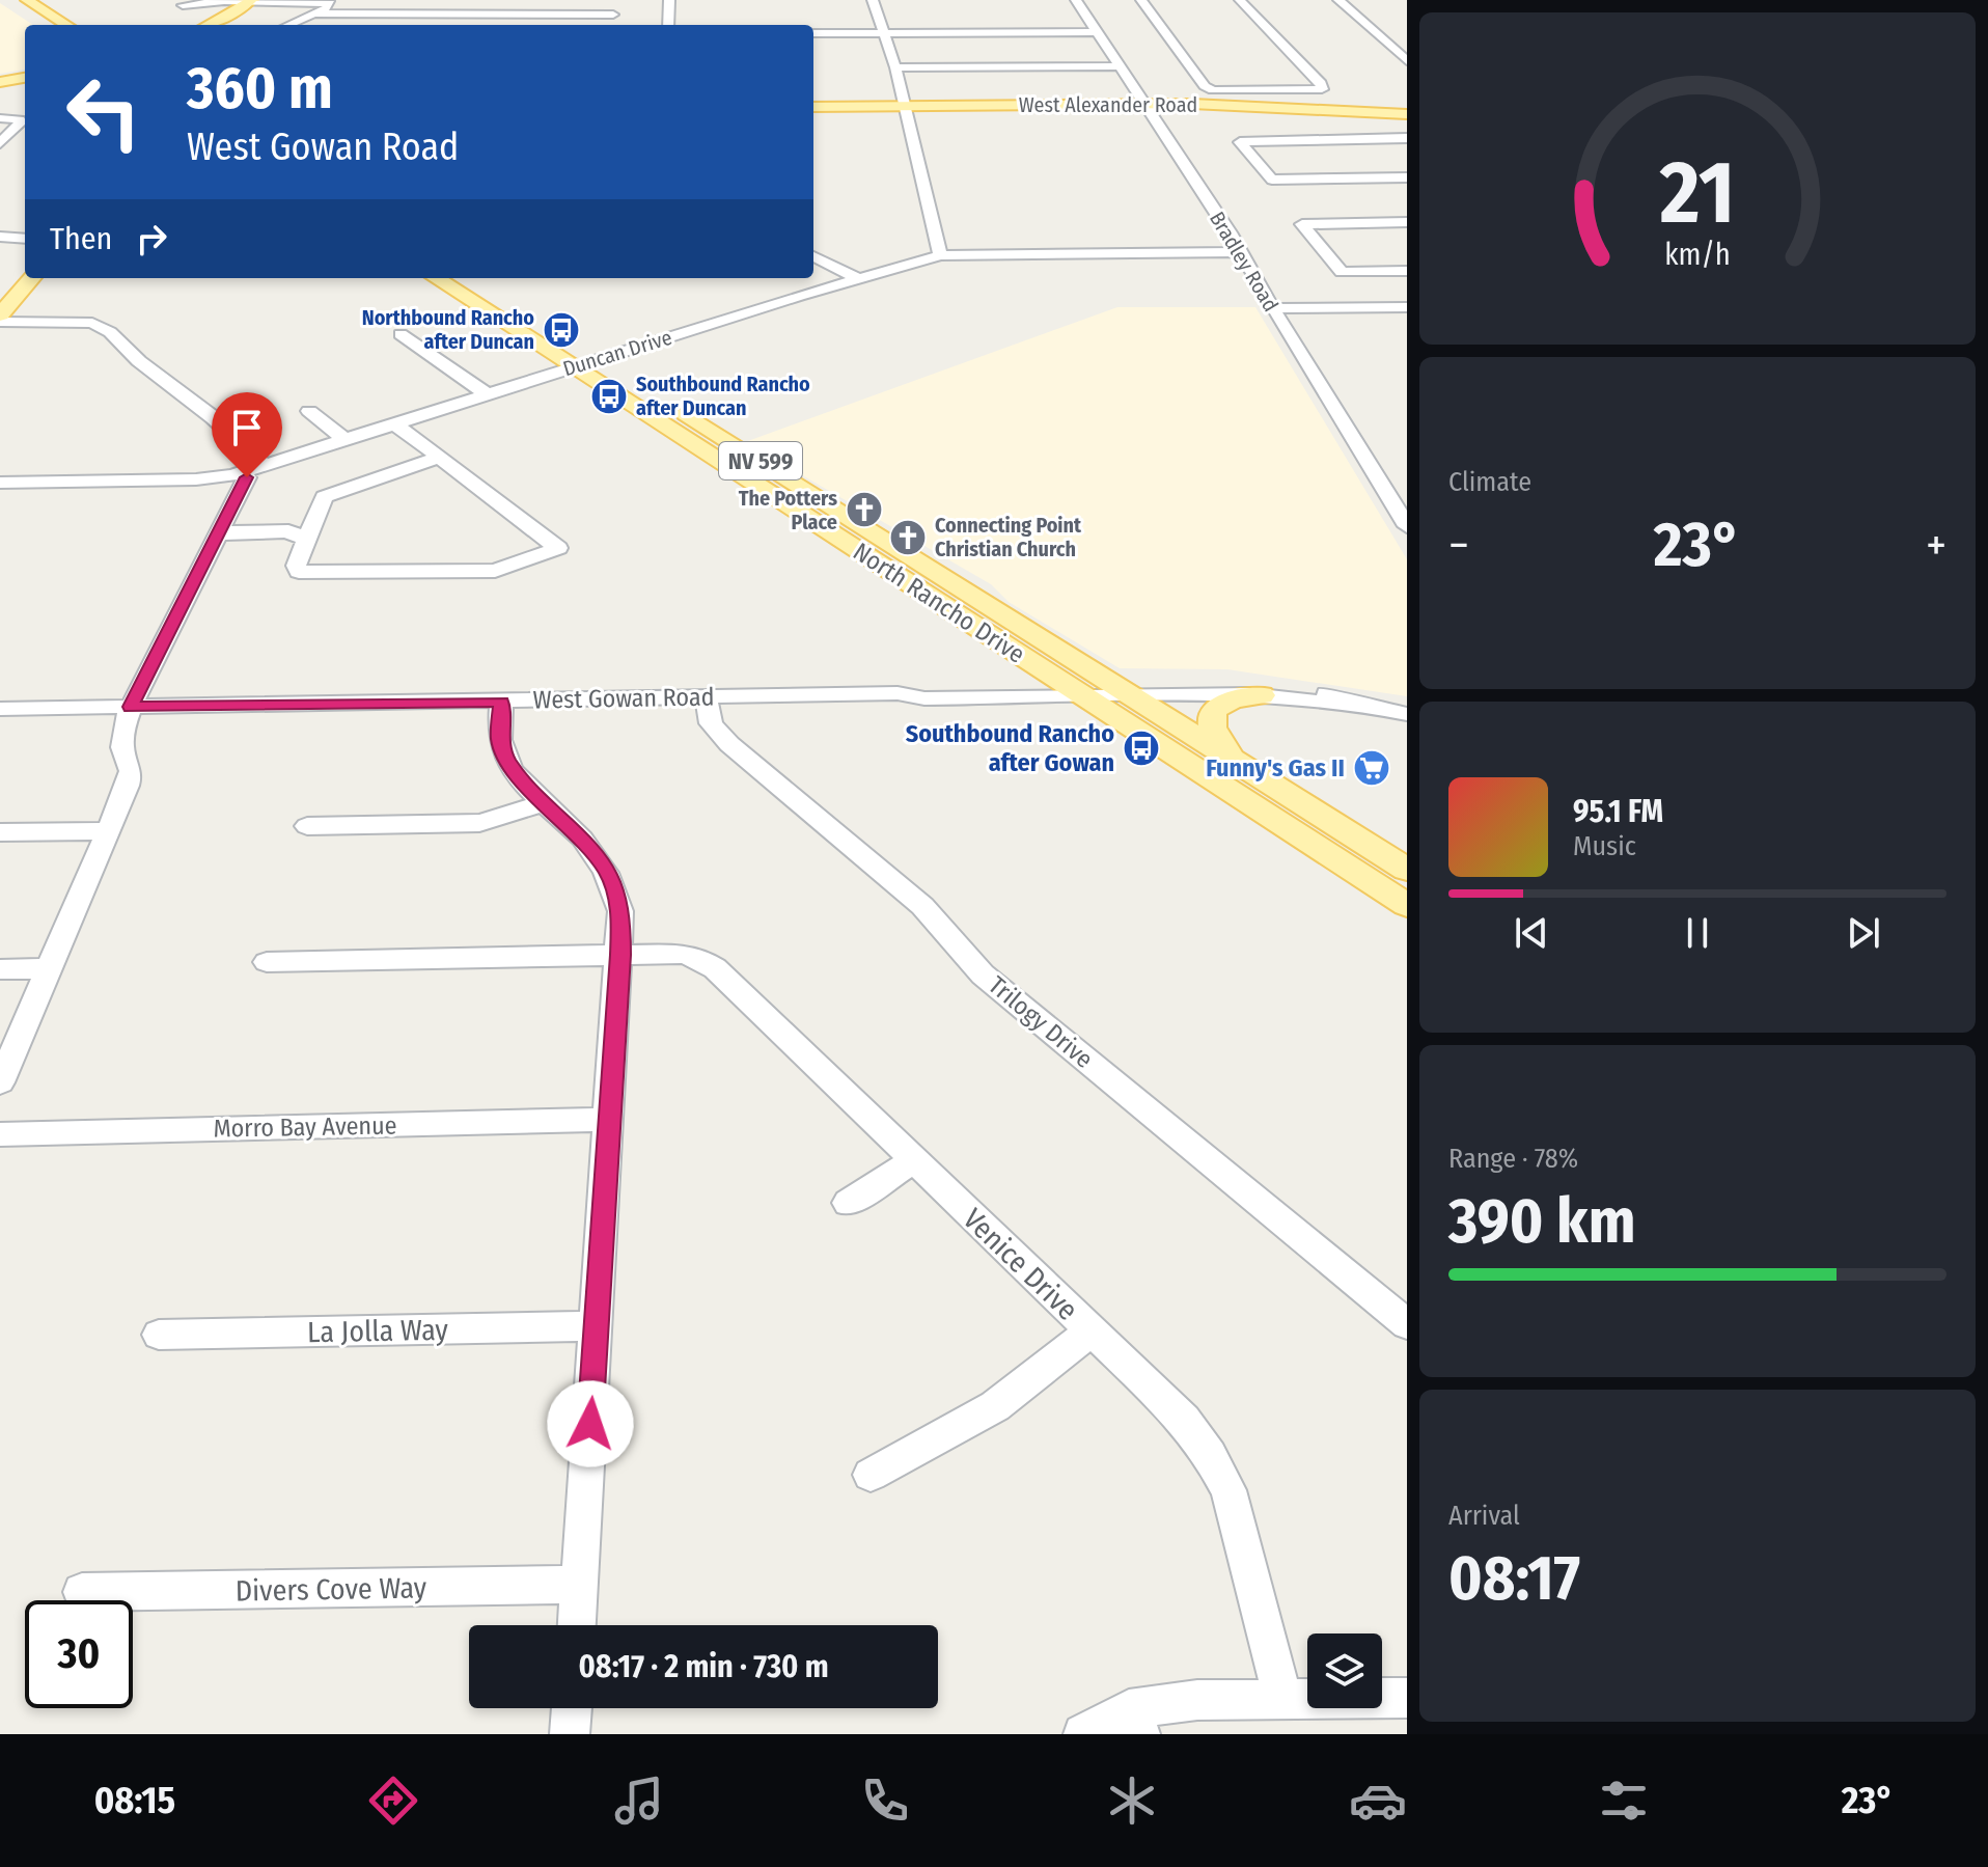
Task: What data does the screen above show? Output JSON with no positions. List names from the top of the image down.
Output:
{
  "streets": {
    "main road": ["West Alexander Road", "NV 599", "North Rancho Drive"],
    "street": [
      "Bradley Road",
      "Duncan Drive",
      "West Gowan Road",
      "Trilogy Drive",
      "Morro Bay Avenue",
      "Venice Drive",
      "La Jolla Way",
      "Divers Cove Way"
    ]
  },
  "crossings": [
    ["West Alexander Road", "Bradley Road"],
    ["Bradley Road", "Duncan Drive"],
    ["Duncan Drive", "North Rancho Drive"],
    ["North Rancho Drive", "West Gowan Road"],
    ["West Gowan Road", "Trilogy Drive"]
  ],
  "places": {
    "bus stop": ["Northbound Rancho after Duncan", "Southbound Rancho after Duncan", "Southbound Rancho after Gowan"],
    "church": ["The Potters Place", "Connecting Point Christian Church"],
    "supermarket": ["Funny's Gas II"]
  },
  "page": {
    "turn": ["360 m", "West Gowan Road"],
    "then": "Then",
    "tile": [
      "Climate",
      ["Range · 78%", "390 km"],
      ["Arrival", "08:17"]
    ],
    "heat": ["−", "23°", "+"],
    "song": ["95.1 FM", "Music"],
    "limit": "30",
    "trip": "08:17 · 2 min · 730 m",
    "tabs": ["08:15", "23°"],
    "gauge": ["21", "km/h"]
  }
}
